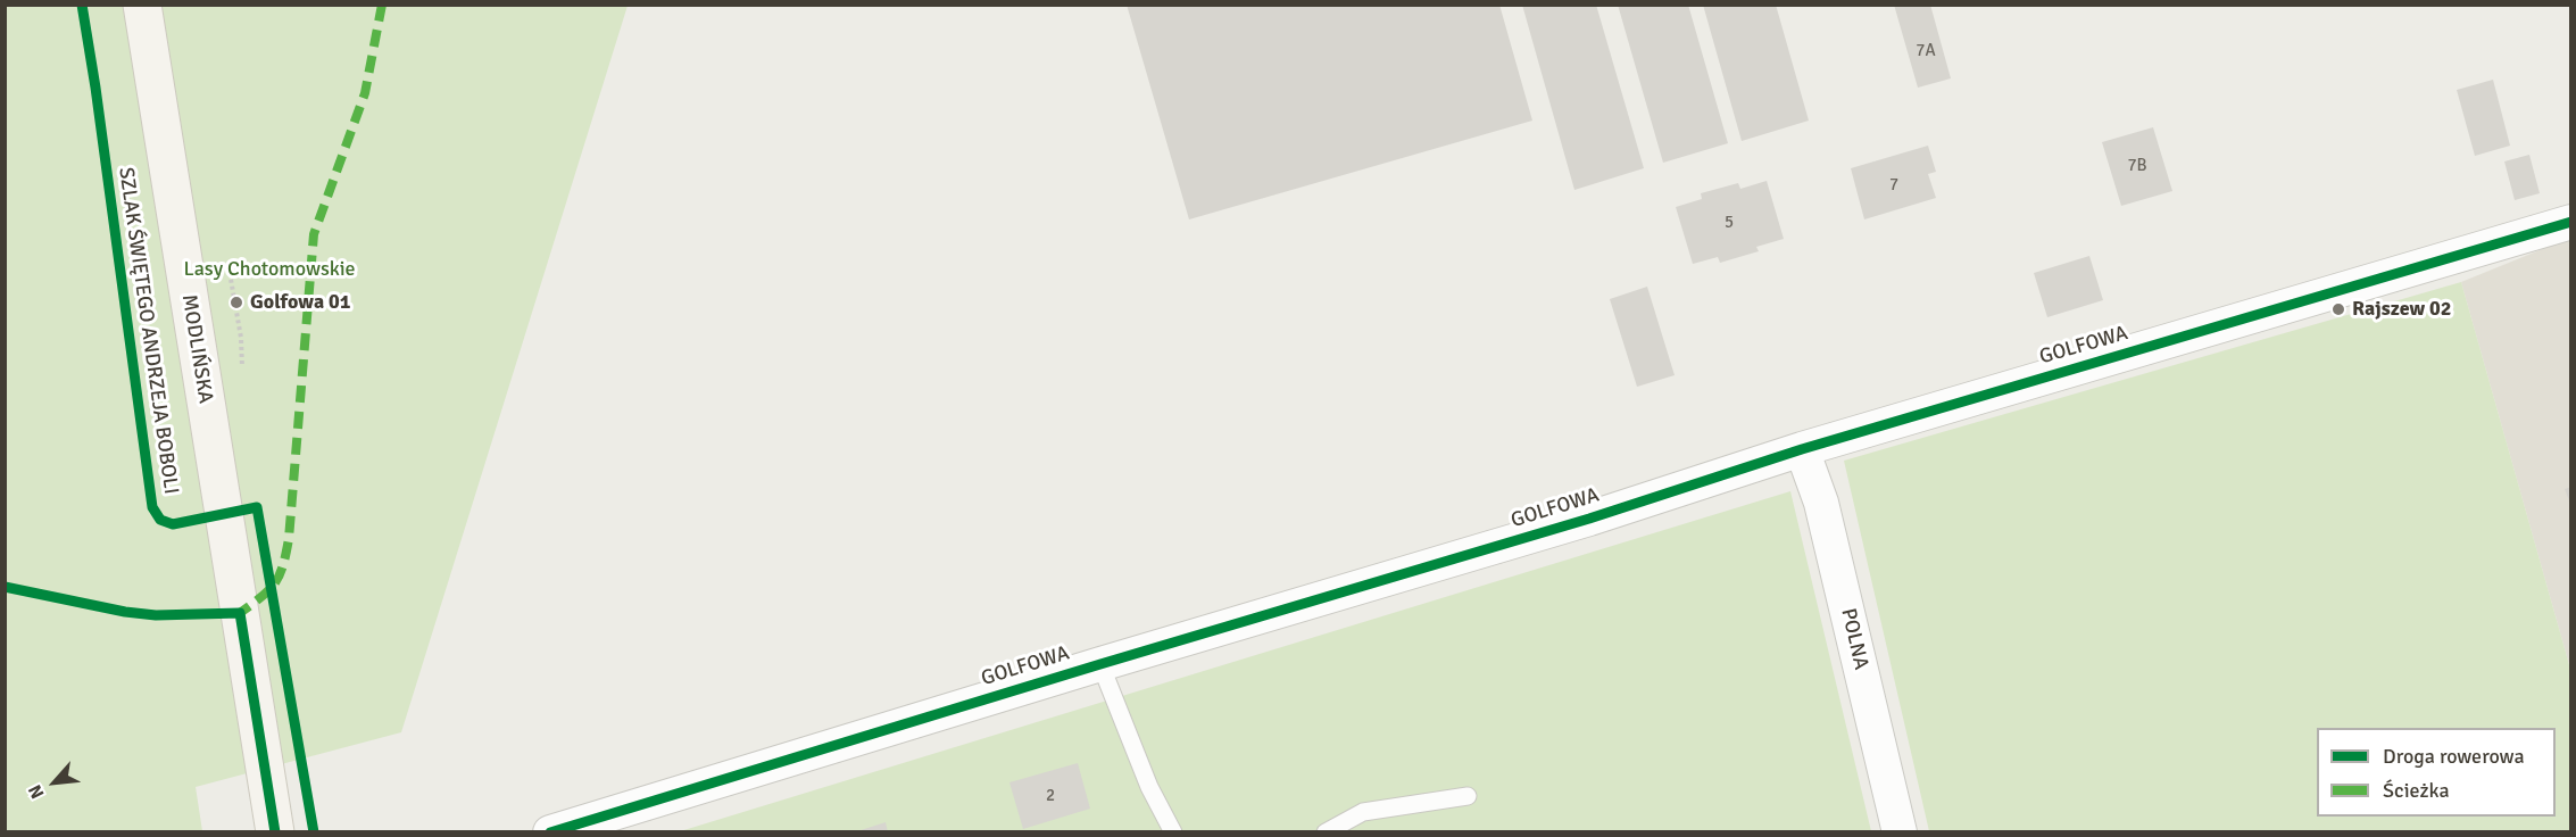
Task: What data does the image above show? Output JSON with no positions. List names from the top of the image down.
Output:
{
  "streets": {
    "main road": ["MODLIŃSKA"],
    "street": ["GOLFOWA", "POLNA"],
    "cycle path": ["SZLAK ŚWIĘTEGO ANDRZEJA BOBOLI"]
  },
  "crossings": [
    ["GOLFOWA", "POLNA"]
  ],
  "parks": ["Lasy Chotomowskie"],
  "places": ["Golfowa 01", "Rajszew 02"],
  "house_numbers": [
    "7A",
    "7B",
    "7",
    "5",
    "2"
  ],
  "legend": ["Droga rowerowa", "Ścieżka"],
  "north": "bottom left"
}
